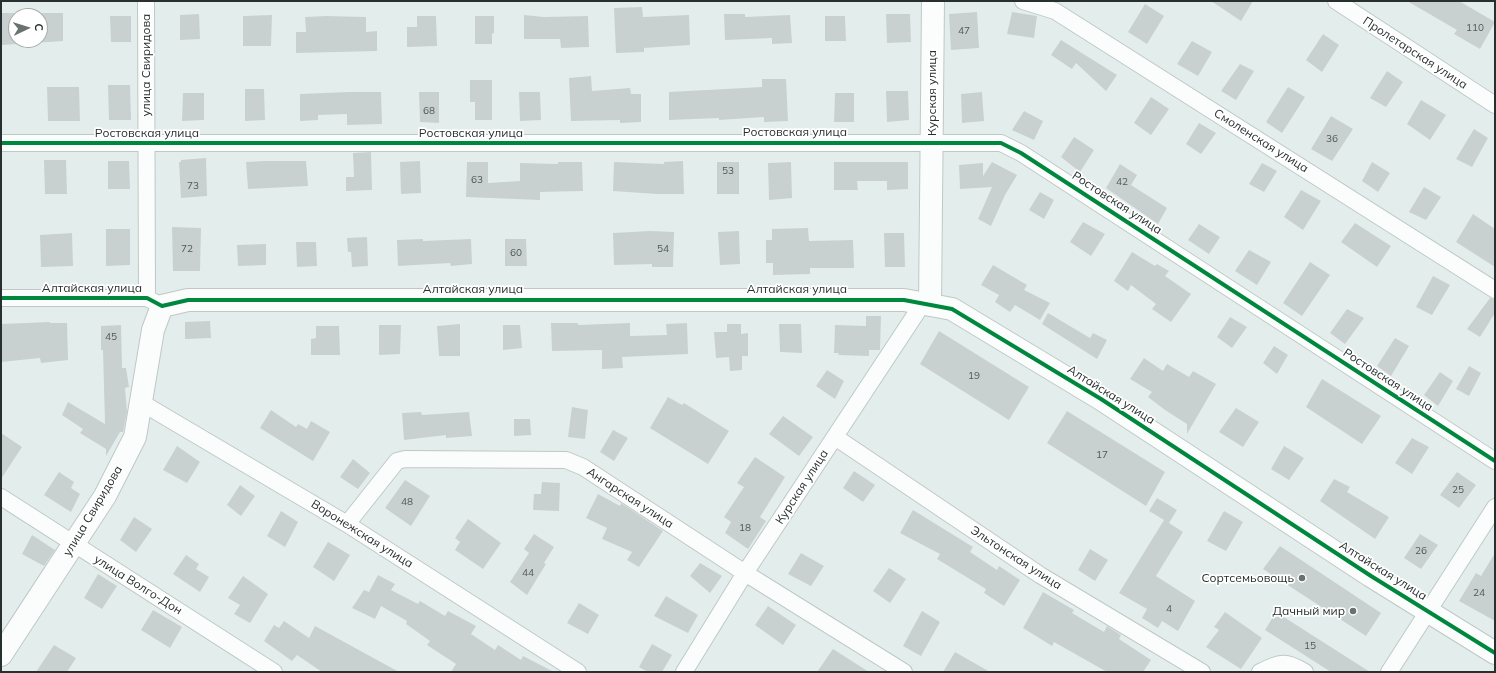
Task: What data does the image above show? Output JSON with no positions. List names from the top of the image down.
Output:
{
  "streets": {
    "street": [
      "Пролетарская улица",
      "улица Свиридова",
      "Курская улица",
      "Ростовская улица",
      "Смоленская улица",
      "Алтайская улица",
      "Ангарская улица",
      "Воронежская улица",
      "Эльтонская улица",
      "улица Волго-Дон"
    ]
  },
  "crossings": [
    ["улица Свиридова", "Ростовская улица"],
    ["улица Свиридова", "Алтайская улица"],
    ["улица Свиридова", "Воронежская улица"],
    ["улица Свиридова", "улица Волго-Дон"],
    ["Курская улица", "Ростовская улица"],
    ["Курская улица", "Алтайская улица"],
    ["Курская улица", "Ангарская улица"],
    ["Курская улица", "Эльтонская улица"],
    ["Ангарская улица", "Воронежская улица"]
  ],
  "places": ["Сортсемьовощь", "Дачный мир"],
  "house_numbers": [
    "110",
    "47",
    "68",
    "36",
    "53",
    "63",
    "42",
    "73",
    "72",
    "54",
    "60",
    "45",
    "19",
    "17",
    "25",
    "48",
    "18",
    "26",
    "44",
    "24",
    "4",
    "15"
  ],
  "north": "right"
}
